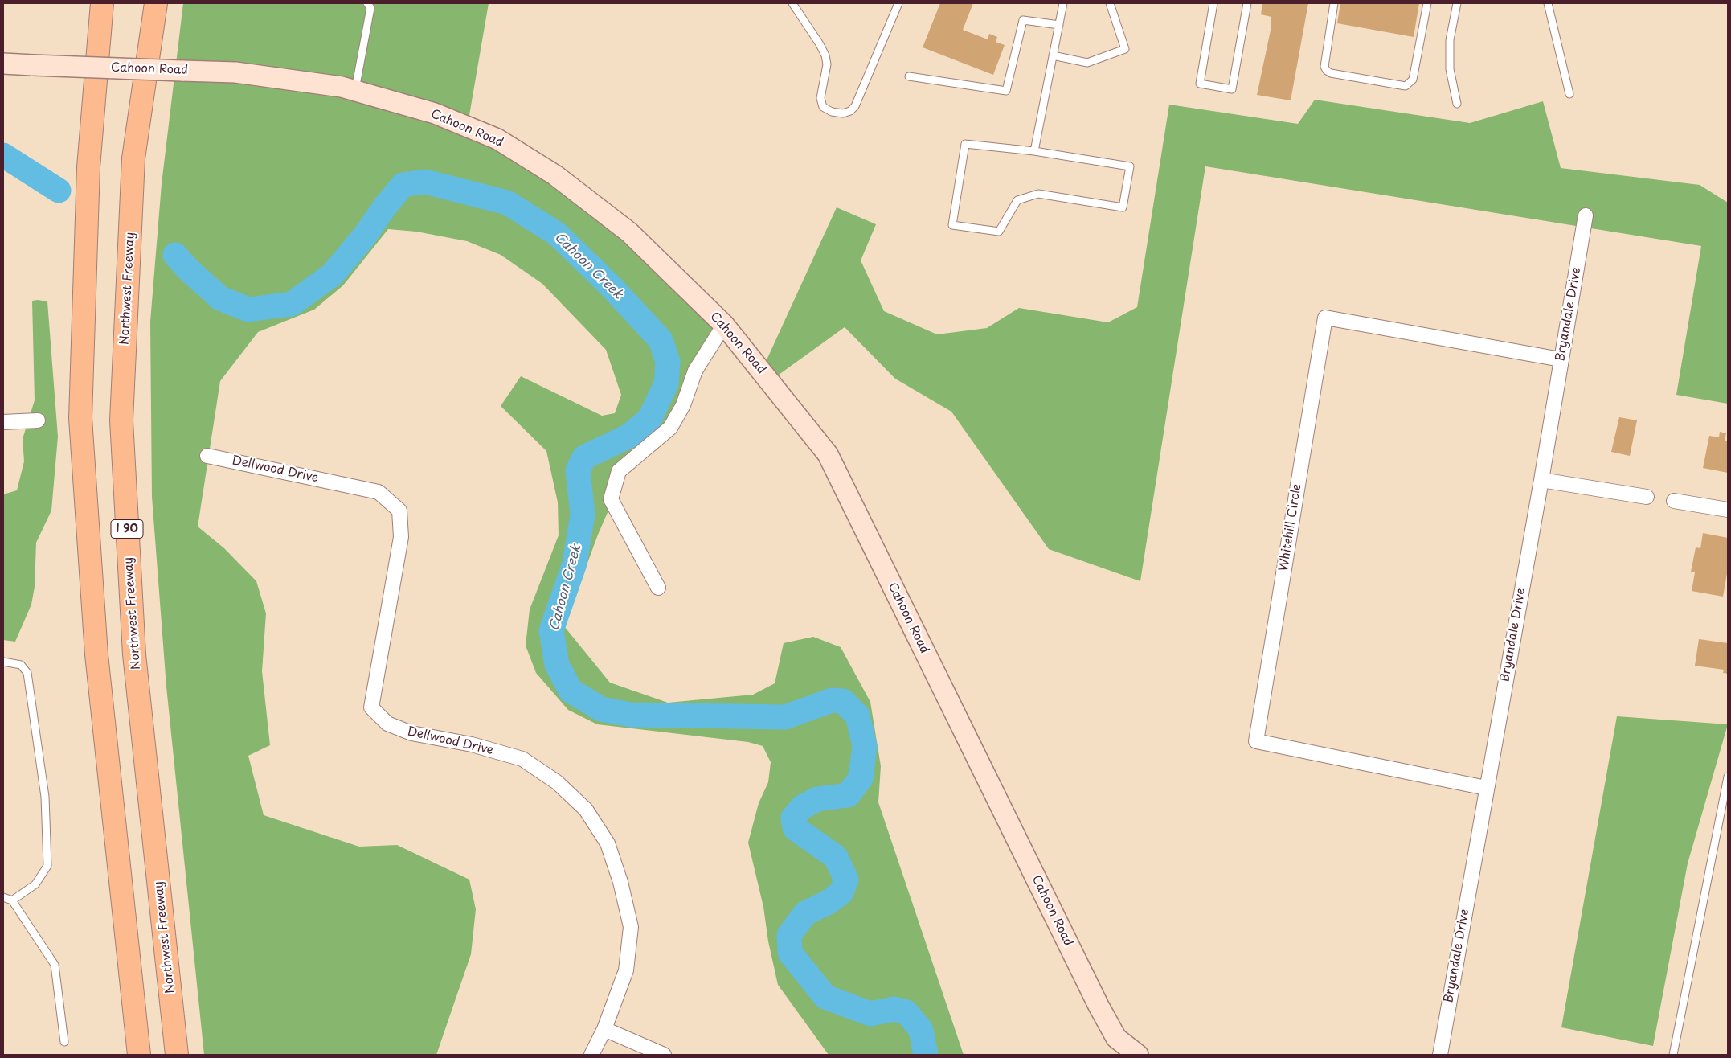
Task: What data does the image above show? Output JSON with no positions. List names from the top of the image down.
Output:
{
  "streets": {
    "highway": ["Northwest Freeway", "I 90"],
    "street": [
      "Cahoon Road",
      "Bryandale Drive",
      "Dellwood Drive",
      "Whitehill Circle"
    ]
  },
  "crossings": [
    ["Bryandale Drive", "Whitehill Circle"]
  ],
  "water": ["Cahoon Creek"]
}
